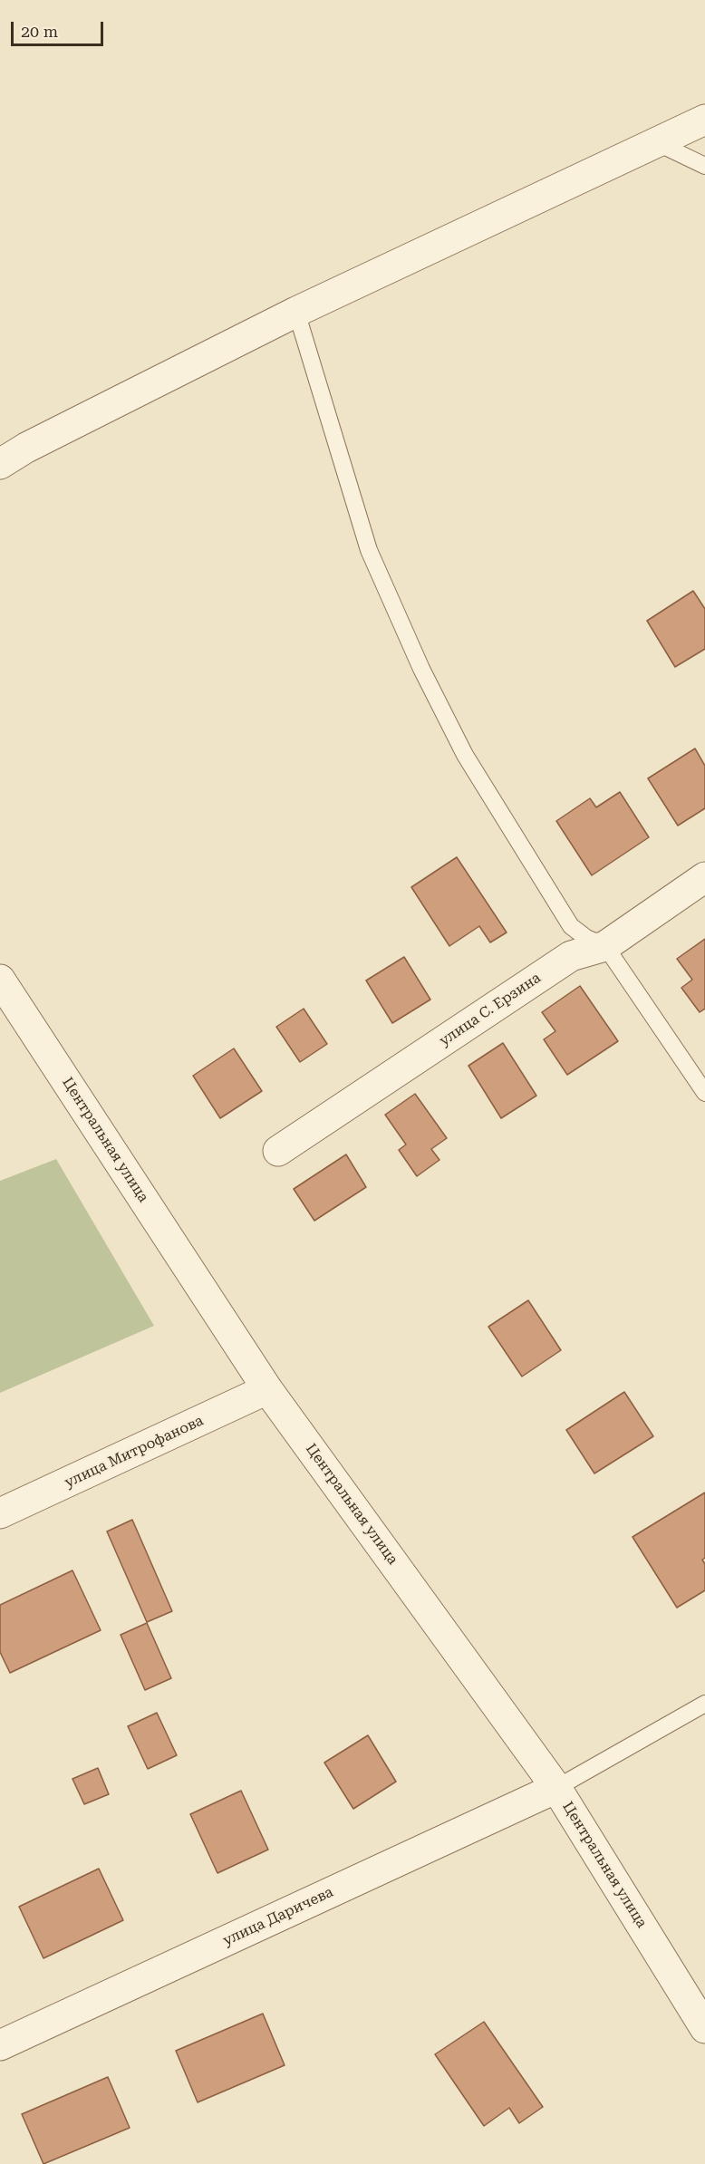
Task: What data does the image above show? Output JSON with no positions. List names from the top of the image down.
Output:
{
  "streets": {
    "street": [
      "улица С. Ерзина",
      "Центральная улица",
      "улица Митрофанова",
      "улица Даричева"
    ]
  },
  "crossings": [
    ["Центральная улица", "улица Митрофанова"],
    ["Центральная улица", "улица Даричева"]
  ],
  "scale_bar": "20 m"
}
